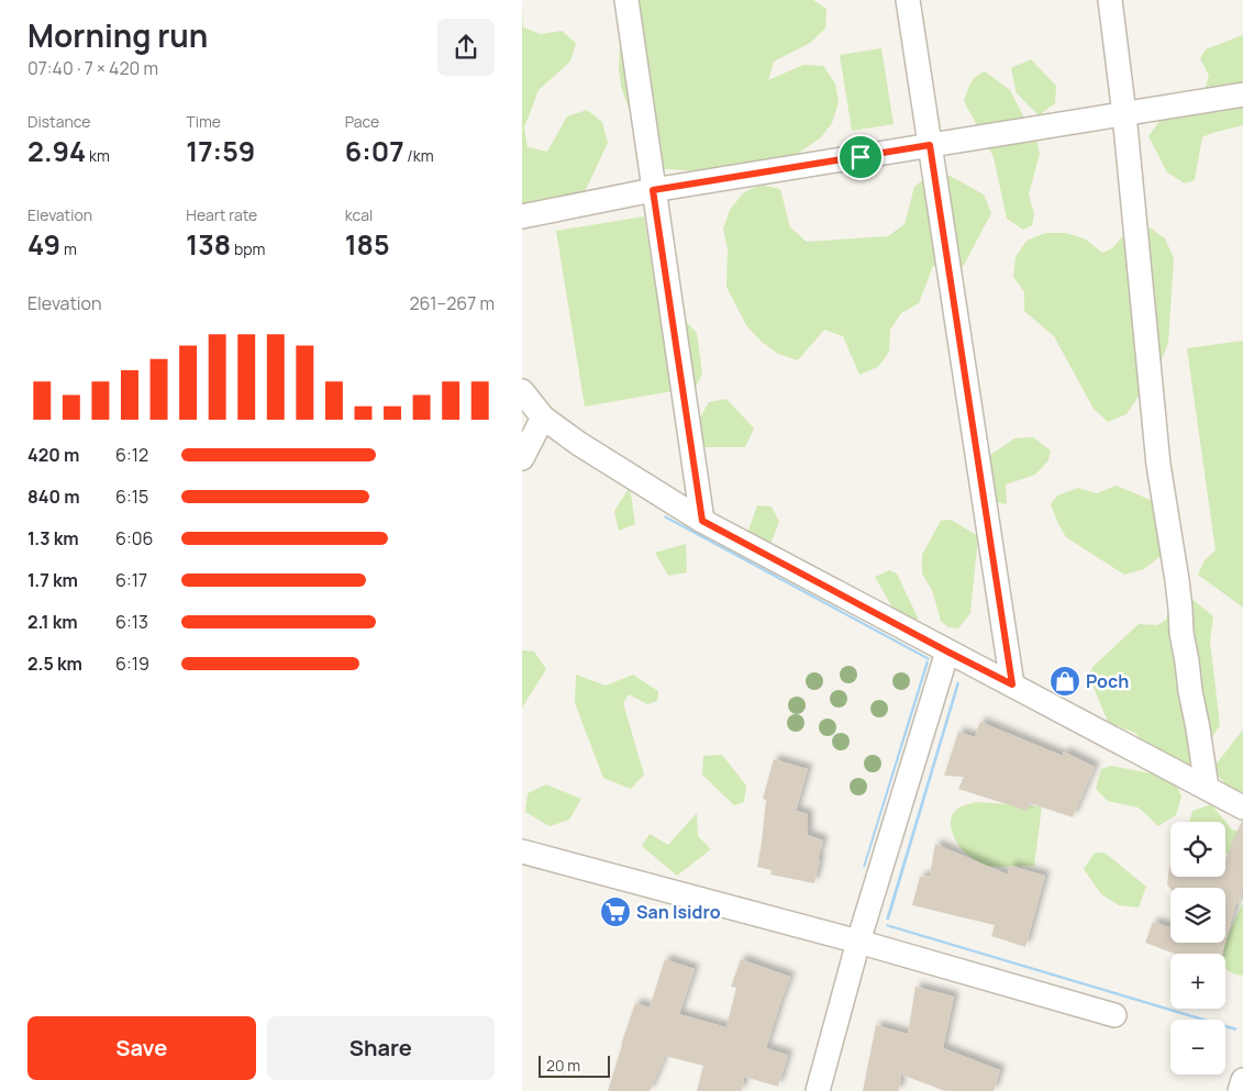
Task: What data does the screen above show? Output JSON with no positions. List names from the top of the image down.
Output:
{
  "places": {
    "shop": ["Poch"],
    "supermarket": ["San Isidro"]
  },
  "scale_bar": "20 m",
  "page": {
    "heading": ["Morning run", "07:40 · 7 × 420 m"],
    "stats": [
      ["Distance", "2.94 km"],
      ["Time", "17:59"],
      ["Pace", "6:07 /km"],
      ["Elevation", "49 m"],
      ["Heart rate", "138 bpm"],
      ["kcal", "185"]
    ],
    "chart": ["Elevation", "261–267 m"],
    "list": [
      {
        "name": "420 m",
        "note": "6:12"
      },
      {
        "name": "840 m",
        "note": "6:15"
      },
      {
        "name": "1.3 km",
        "note": "6:06"
      },
      {
        "name": "1.7 km",
        "note": "6:17"
      },
      {
        "name": "2.1 km",
        "note": "6:13"
      },
      {
        "name": "2.5 km",
        "note": "6:19"
      }
    ],
    "map_buttons": ["+", "−"],
    "buttons": ["Save", "Share"],
    "scale": "20 m"
  }
}
